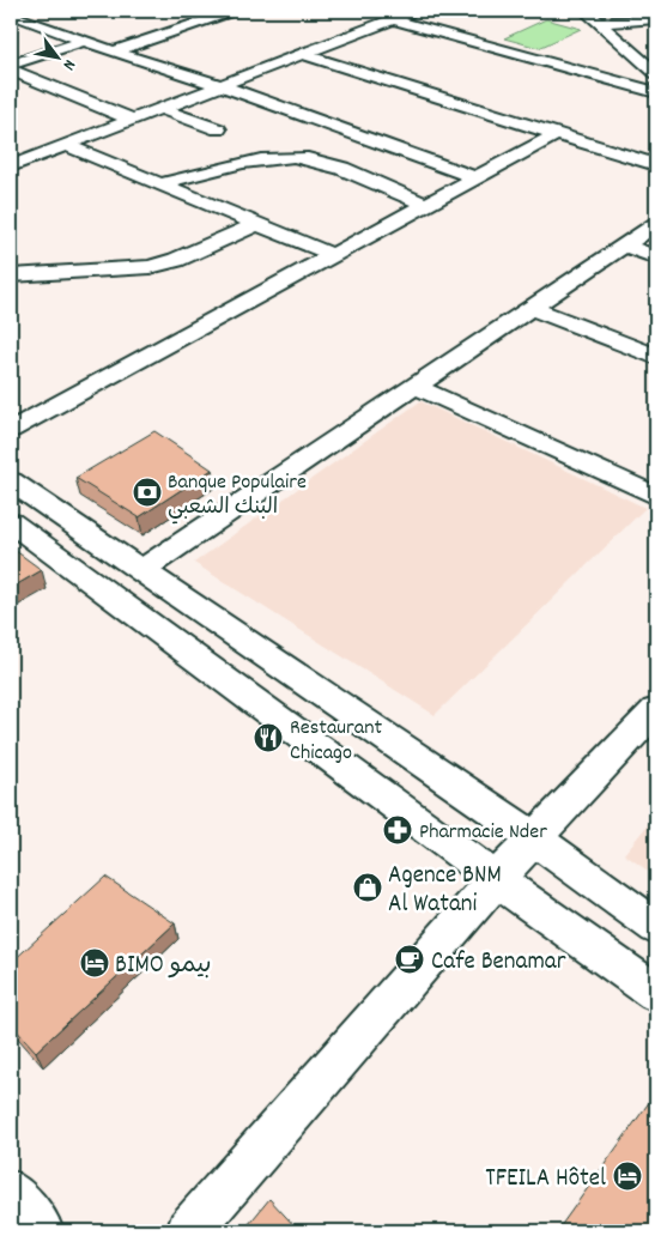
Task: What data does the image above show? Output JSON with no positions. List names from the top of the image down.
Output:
{
  "places": {
    "bank": ["Banque Populaire البنك الشعبي"],
    "restaurant": ["Restaurant Chicago"],
    "pharmacy": ["Pharmacie Nder"],
    "shop": ["Agence BNM Al Watani"],
    "cafe": ["Cafe Benamar"],
    "hotel": ["BIMO بيمو", "TFEILA Hôtel"]
  },
  "north": "bottom right"
}
